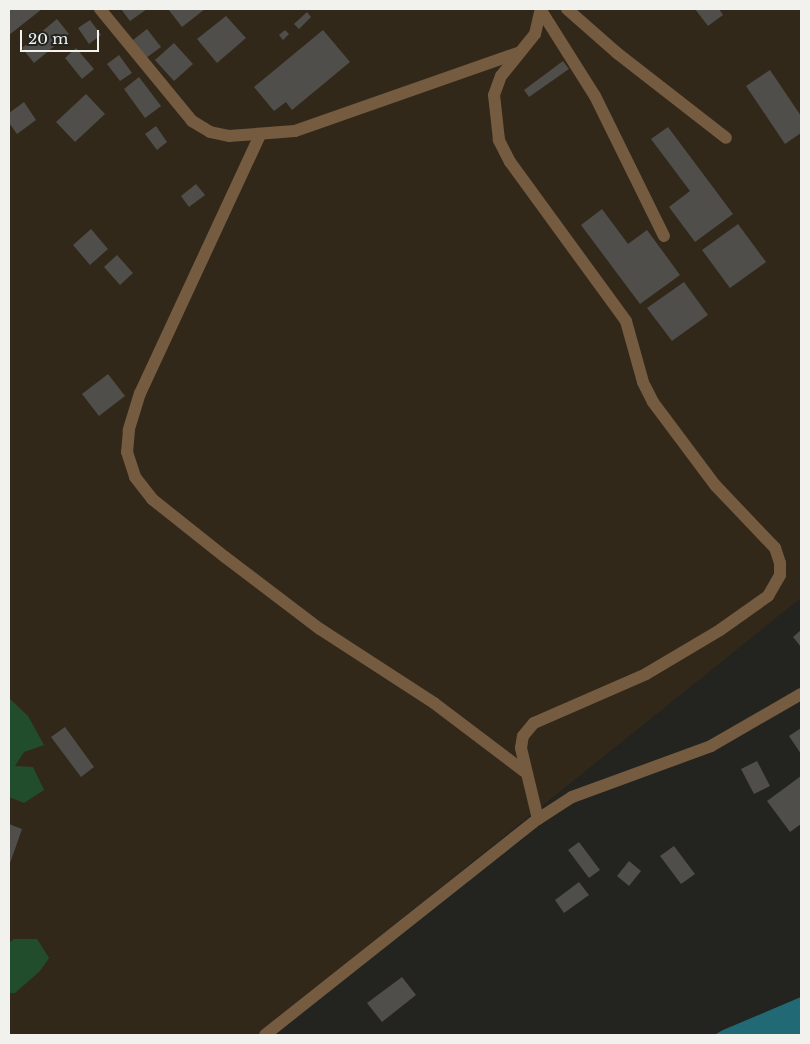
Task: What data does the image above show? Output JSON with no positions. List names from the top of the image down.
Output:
{
  "scale_bar": "20 m"
}
